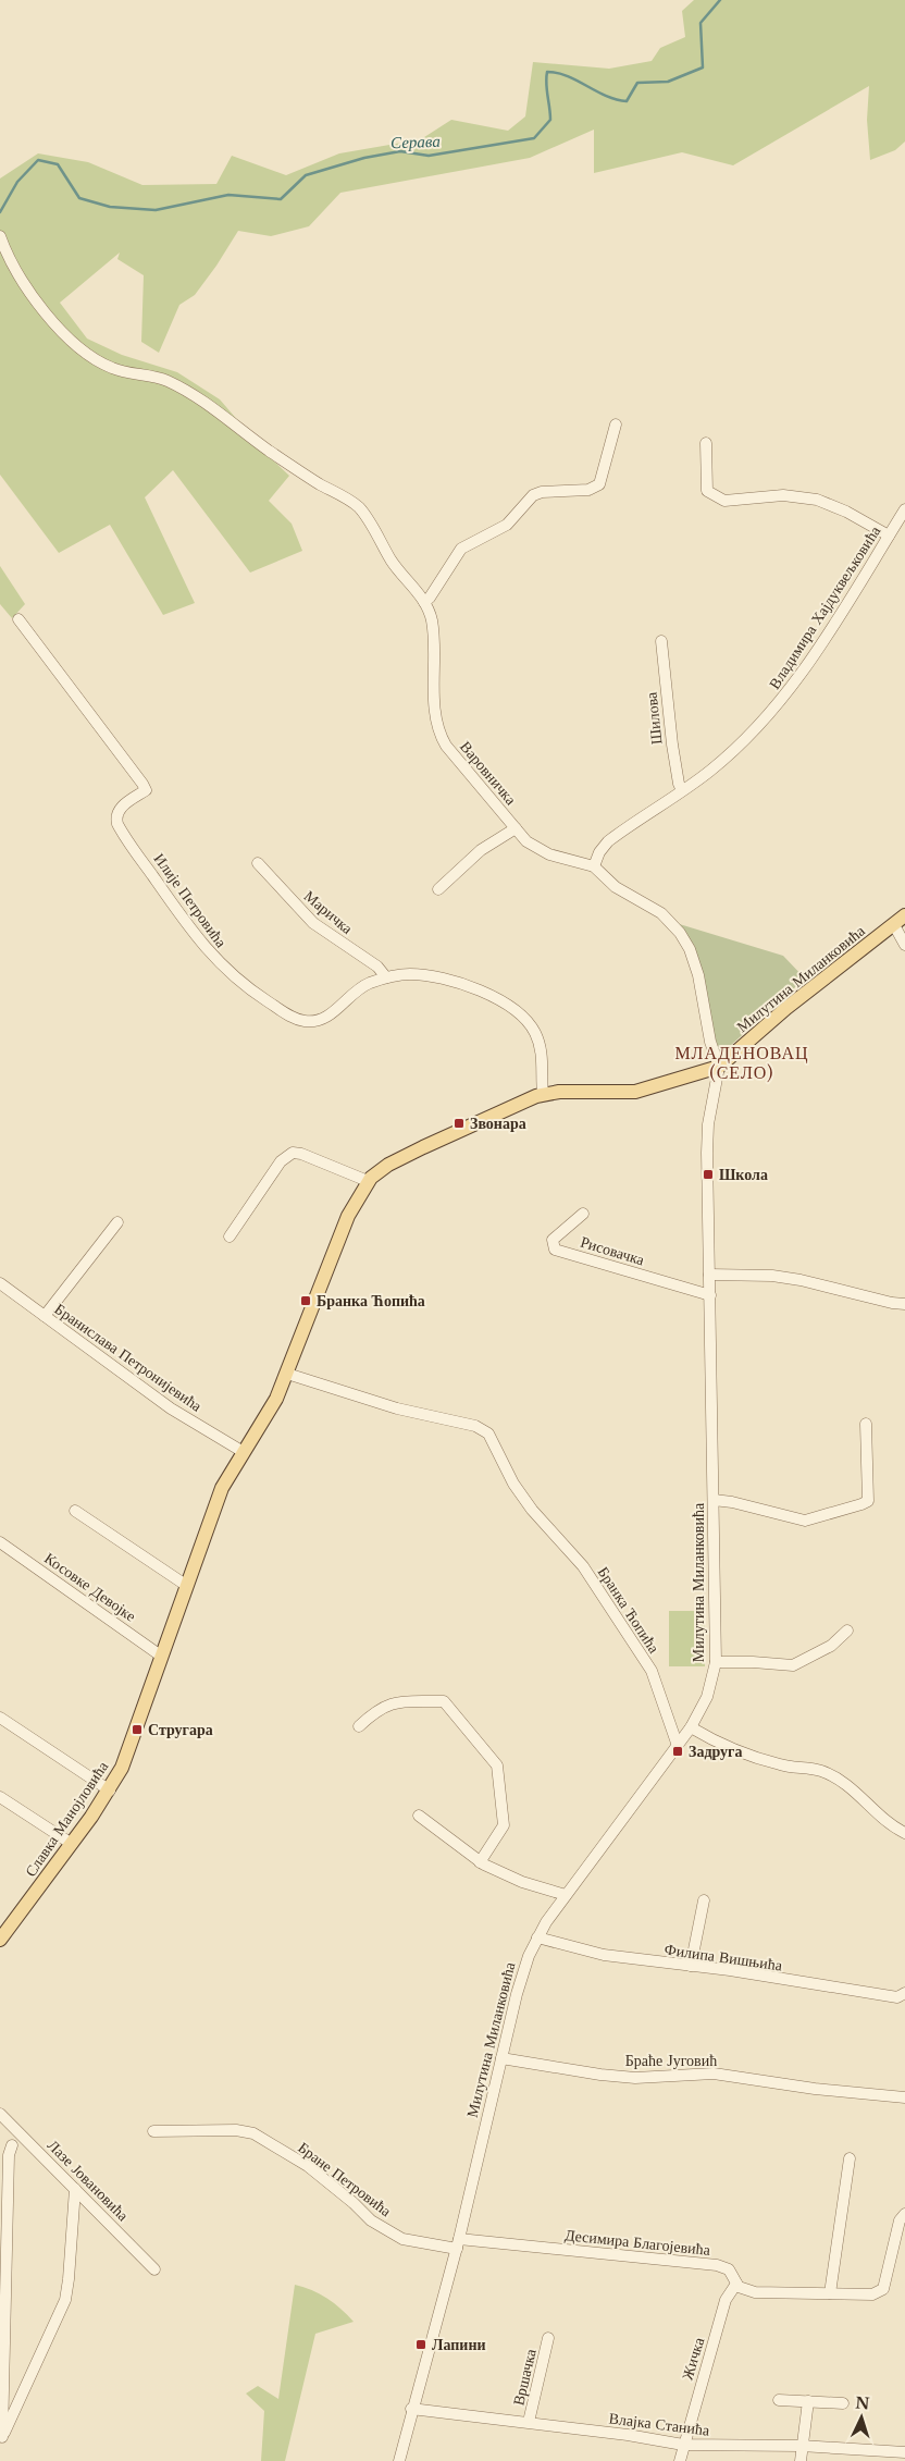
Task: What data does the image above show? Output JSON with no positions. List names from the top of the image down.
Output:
{
  "streets": {
    "main road": ["Милутина Миланковића", "Славка Манојловића"],
    "street": [
      "Владимира Хајдуквељковића",
      "Шилова",
      "Варовничка",
      "Илије Петровића",
      "Маричка",
      "Рисовачка",
      "Бранислава Петронијевића",
      "Косовке Девојке",
      "Бранка Ћопића",
      "Филипа Вишњића",
      "Браће Југовић",
      "Бране Петровића",
      "Лазе Јовановића",
      "Десимира Благојевића",
      "Жичка",
      "Вршачка",
      "Влајка Станића"
    ]
  },
  "crossings": [
    ["Владимира Хајдуквељковића", "Шилова"],
    ["Владимира Хајдуквељковића", "Варовничка"],
    ["Варовничка", "Милутина Миланковића"],
    ["Варовничка", "Славка Манојловића"],
    ["Илије Петровића", "Маричка"],
    ["Илије Петровића", "Славка Манојловића"],
    ["Милутина Миланковића", "Рисовачка"],
    ["Милутина Миланковића", "Бранка Ћопића"],
    ["Милутина Миланковића", "Славка Манојловића"],
    ["Милутина Миланковића", "Филипа Вишњића"],
    ["Милутина Миланковића", "Браће Југовић"],
    ["Милутина Миланковића", "Бране Петровића"],
    ["Милутина Миланковића", "Десимира Благојевића"],
    ["Милутина Миланковића", "Влајка Станића"],
    ["Бранислава Петронијевића", "Славка Манојловића"],
    ["Косовке Девојке", "Славка Манојловића"],
    ["Бранка Ћопића", "Славка Манојловића"],
    ["Бране Петровића", "Десимира Благојевића"],
    ["Десимира Благојевића", "Жичка"],
    ["Жичка", "Влајка Станића"],
    ["Вршачка", "Влајка Станића"]
  ],
  "districts": ["МЛАДЕНОВАЦ (СЕЛО)"],
  "water": ["Серава"],
  "places": {
    "transit": [
      "Звонара",
      "Школа",
      "Бранка Ћопића",
      "Стругара",
      "Задруга",
      "Лапини"
    ]
  },
  "north": "top"
}
